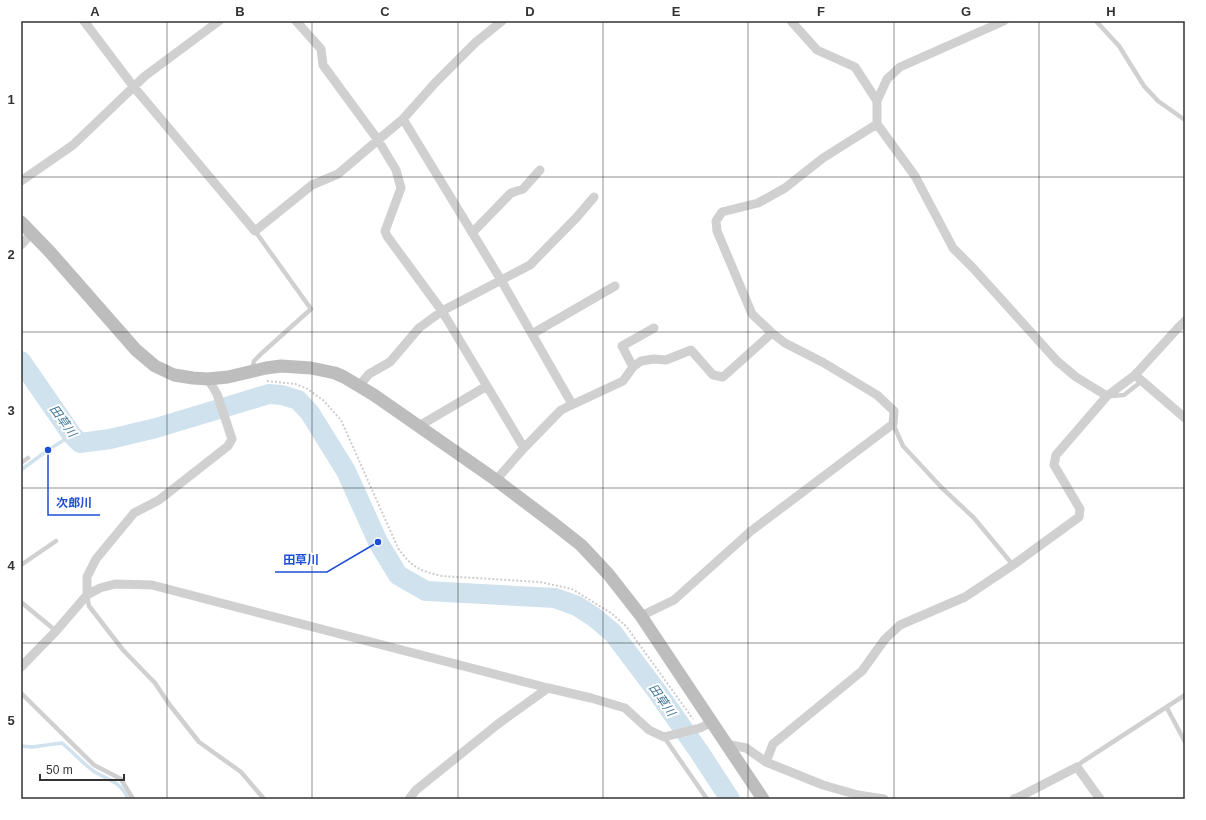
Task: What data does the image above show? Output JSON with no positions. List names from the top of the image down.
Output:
{
  "water": ["田草川"],
  "places": ["次郎川", "田草川"],
  "scale_bar": "50 m",
  "grid": {
    "columns": [
      "A",
      "B",
      "C",
      "D",
      "E",
      "F",
      "G",
      "H"
    ],
    "rows": [
      "1",
      "2",
      "3",
      "4",
      "5"
    ]
  }
}
